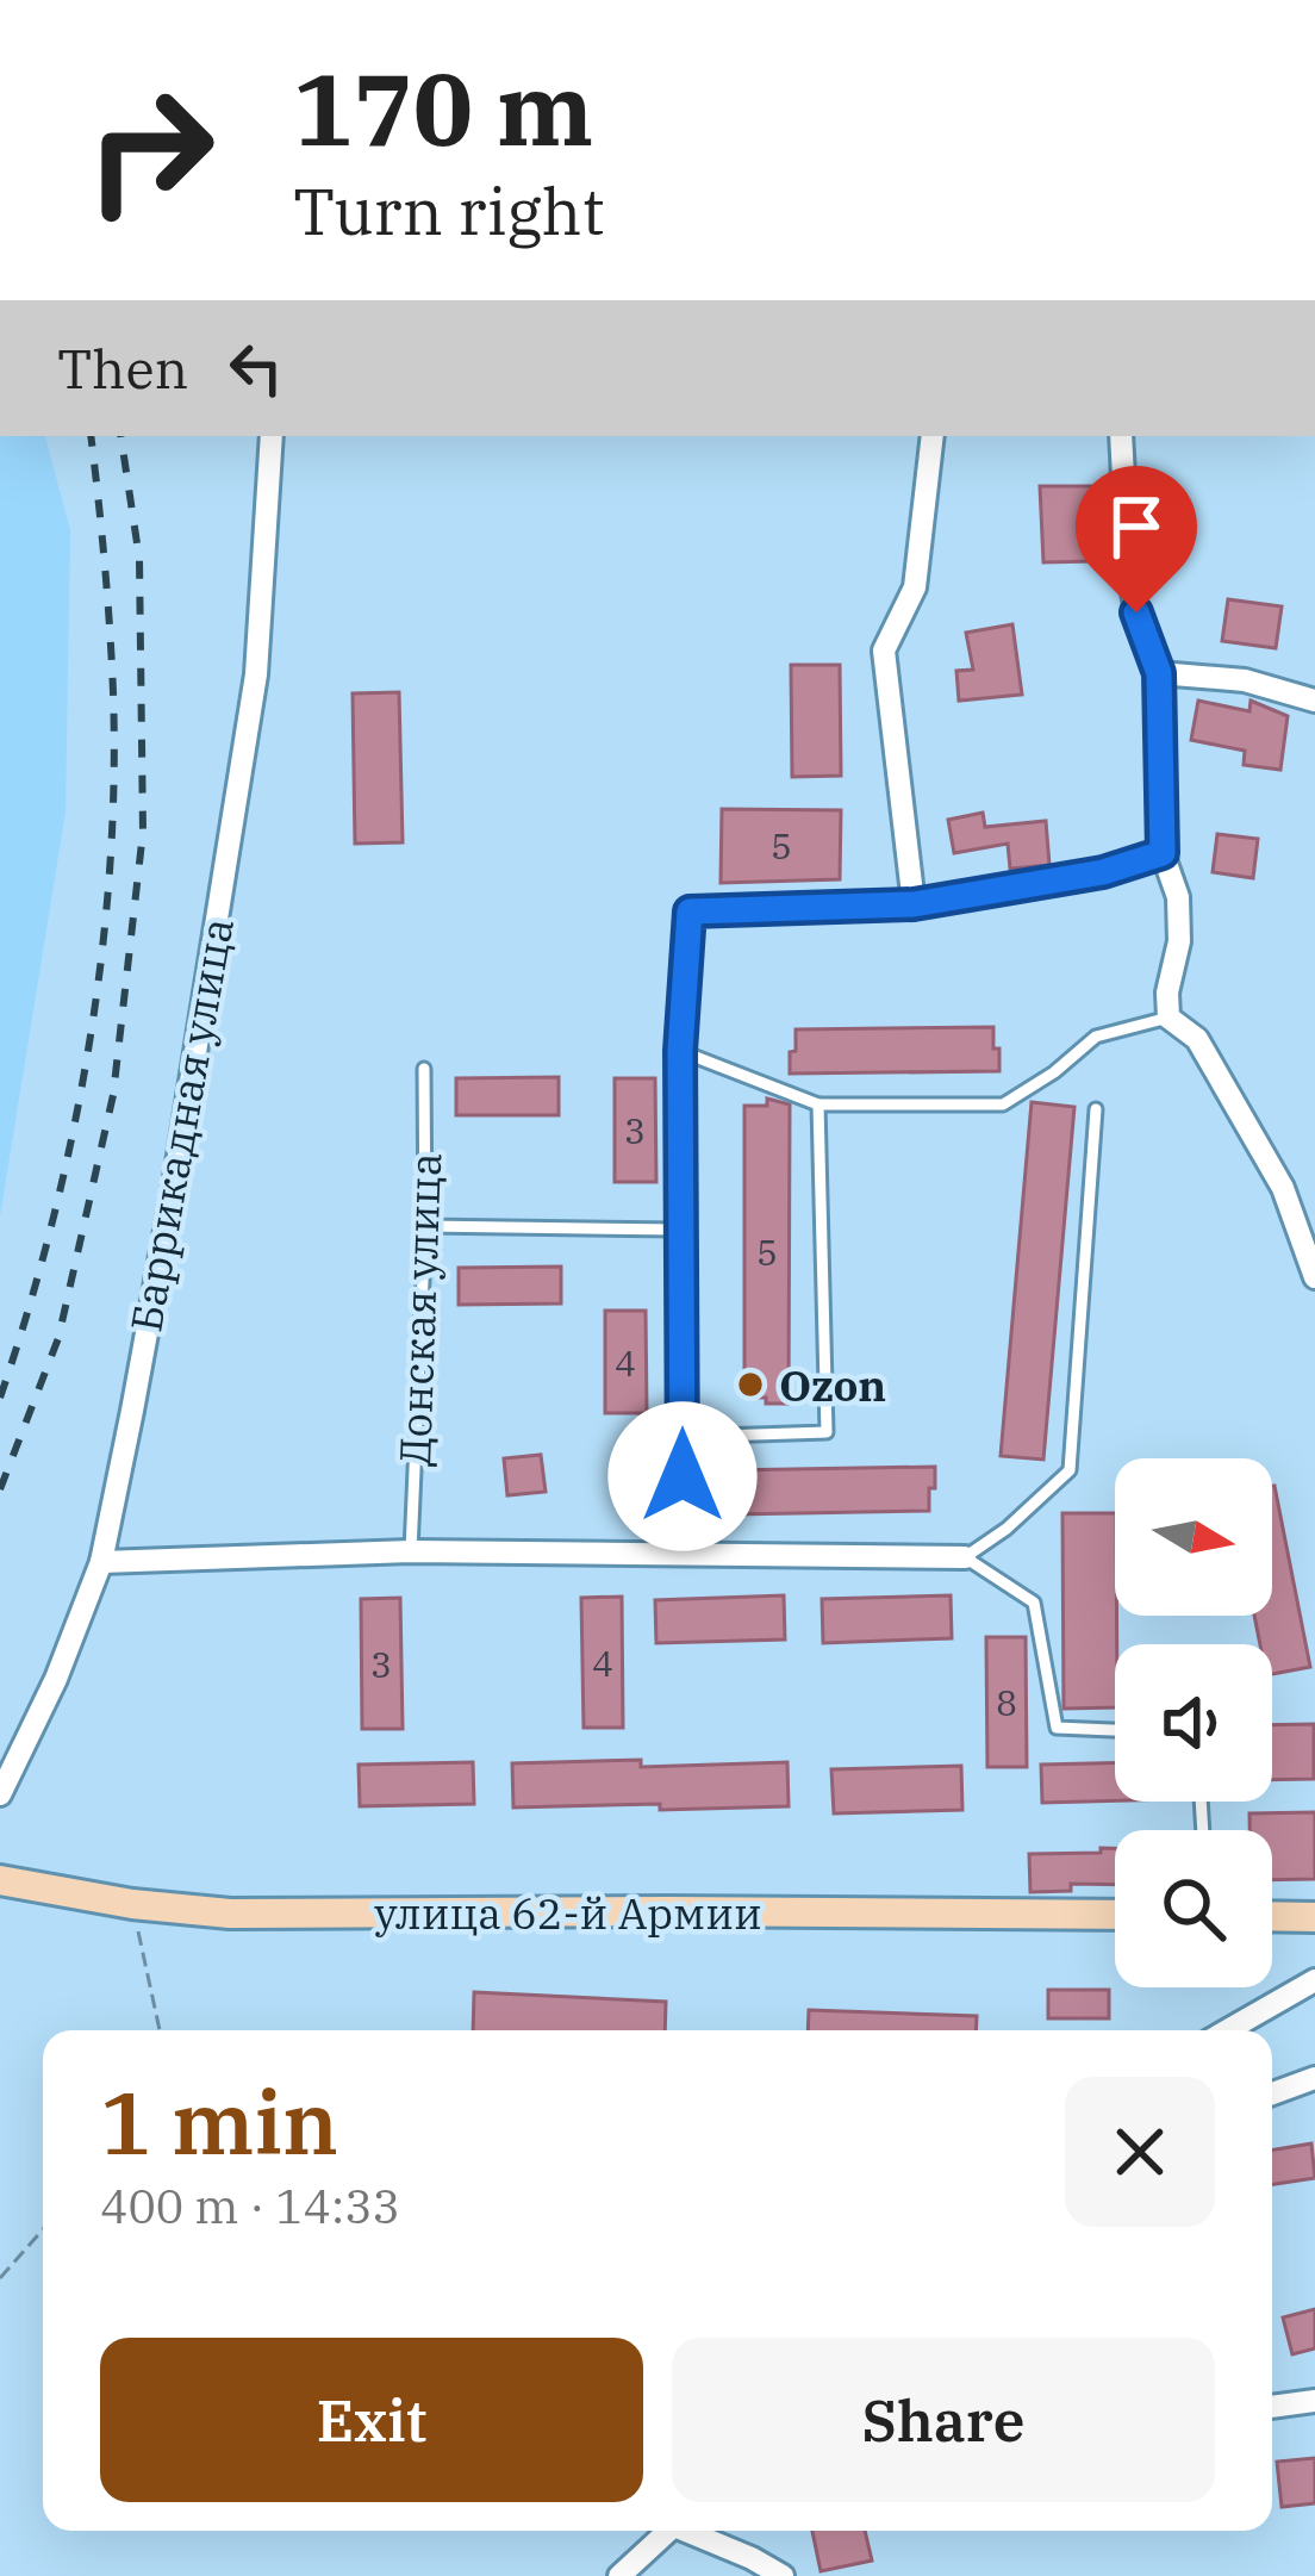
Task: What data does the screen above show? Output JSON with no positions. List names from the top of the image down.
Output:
{
  "streets": {
    "street": ["Баррикадная улица", "улица 62-й Армии"],
    "lane": ["Донская улица"]
  },
  "places": ["Ozon"],
  "house_numbers": [
    "5",
    "3",
    "5",
    "4",
    "4",
    "3",
    "8"
  ],
  "north": "right",
  "page": {
    "turn": ["170 m", "Turn right"],
    "then": "Then",
    "heading": ["1 min", "400 m · 14:33"],
    "buttons": ["Exit", "Share"]
  }
}
